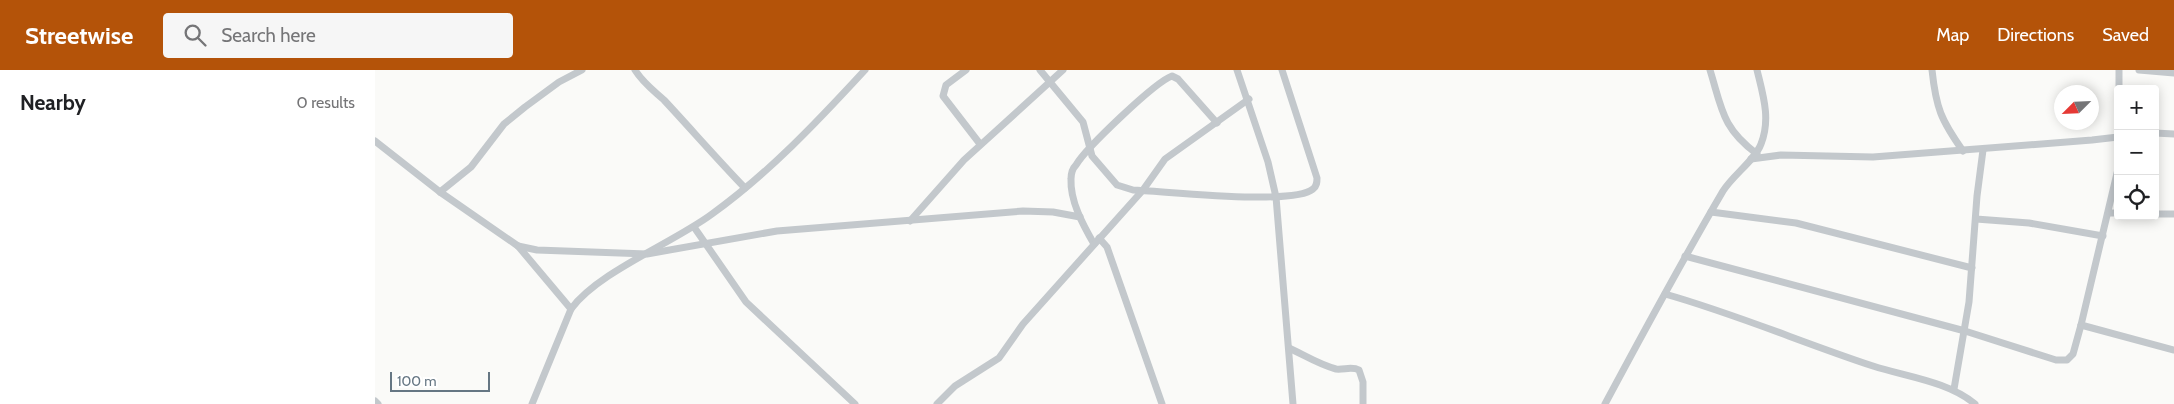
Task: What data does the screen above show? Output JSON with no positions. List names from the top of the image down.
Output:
{
  "scale_bar": "100 m",
  "north": "bottom left",
  "page": {
    "header": "Streetwise",
    "search": "Search here",
    "nav": ["Map", "Directions", "Saved"],
    "heading": ["Nearby", "0 results"],
    "map_buttons": ["+", "−"],
    "scale": "100 m"
  }
}
